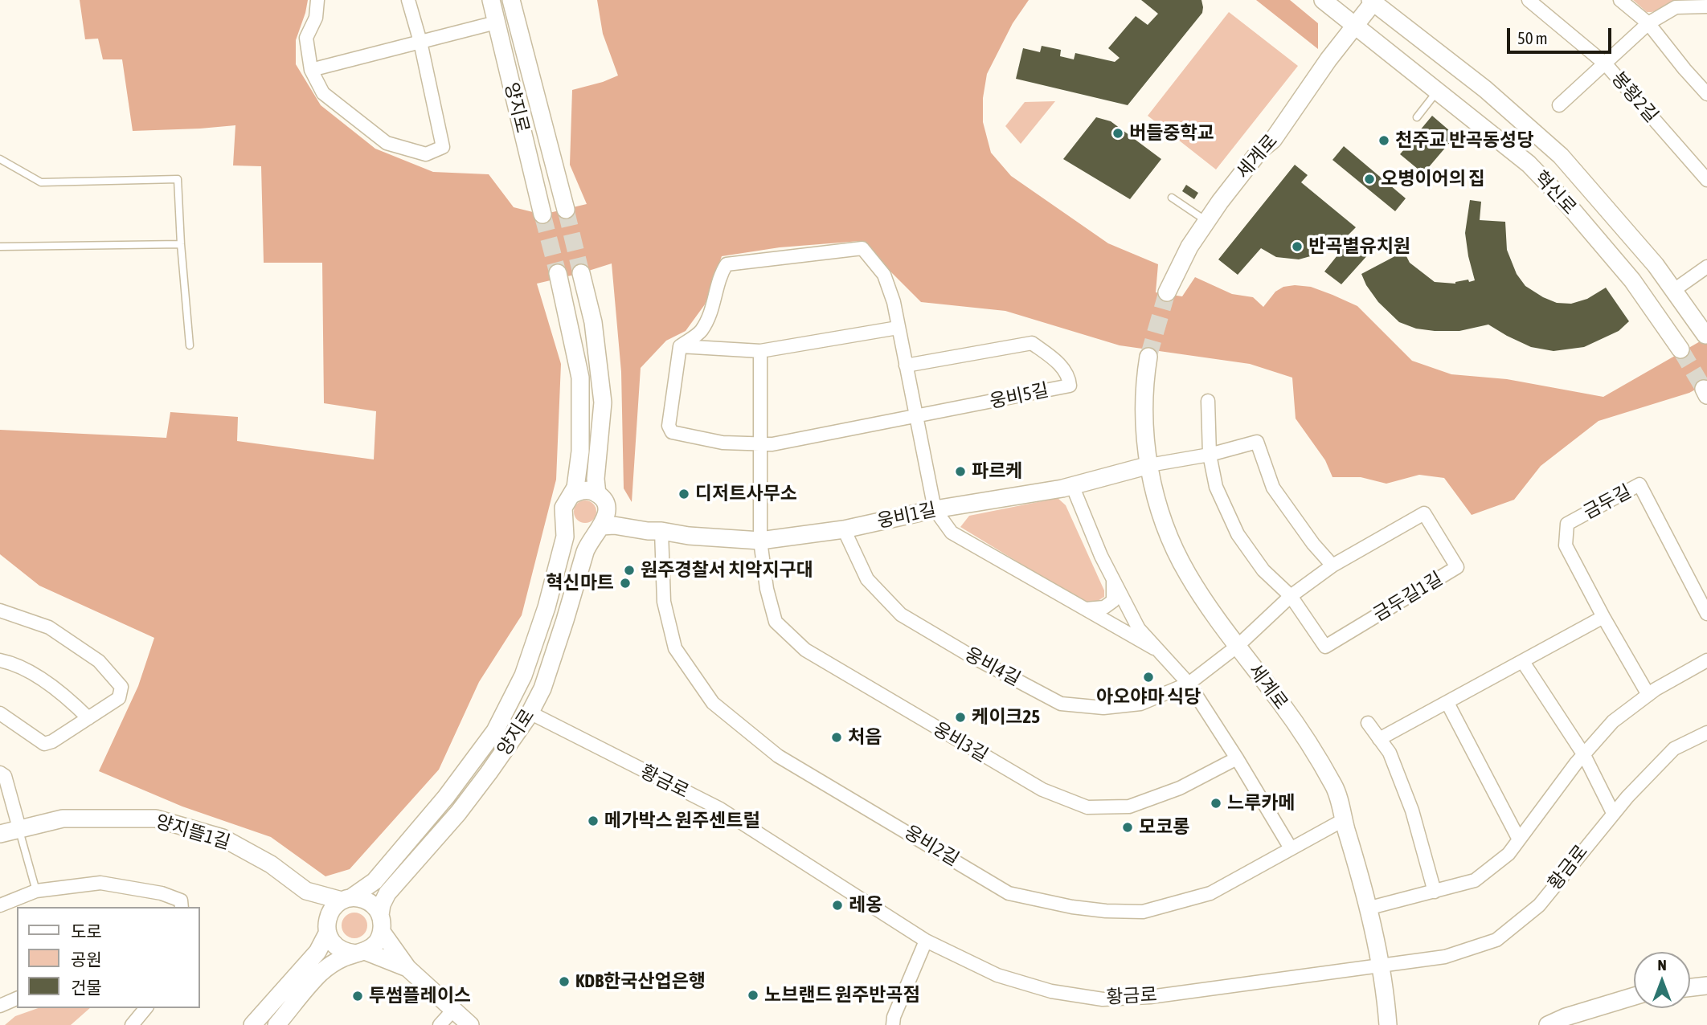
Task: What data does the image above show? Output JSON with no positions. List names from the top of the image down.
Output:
{
  "streets": {
    "street": [
      "봉황2길",
      "양지로",
      "세계로",
      "혁신로",
      "웅비5길",
      "금두길",
      "웅비1길",
      "금두길1길",
      "웅비4길",
      "웅비3길",
      "황금로",
      "양지뜰1길",
      "웅비2길"
    ]
  },
  "crossings": [
    ["양지로", "웅비1길"],
    ["세계로", "혁신로"],
    ["세계로", "웅비1길"],
    ["세계로", "금두길1길"],
    ["세계로", "웅비4길"],
    ["세계로", "황금로"],
    ["세계로", "웅비2길"],
    ["웅비1길", "웅비4길"],
    ["웅비1길", "웅비3길"],
    ["웅비1길", "웅비2길"],
    ["금두길1길", "웅비4길"]
  ],
  "places": [
    "버들중학교",
    "천주교 반곡동성당",
    "오병이어의 집",
    "반곡별유치원",
    "파르케",
    "디저트사무소",
    "원주경찰서 치악지구대",
    "혁신마트",
    "아오야마 식당",
    "케이크25",
    "처음",
    "느루카메",
    "메가박스 원주센트럴",
    "모코롱",
    "레옹",
    "KDB한국산업은행",
    "노브랜드 원주반곡점",
    "투썸플레이스"
  ],
  "legend": ["도로", "공원", "건물"],
  "scale_bar": "50 m",
  "north": "top"
}
